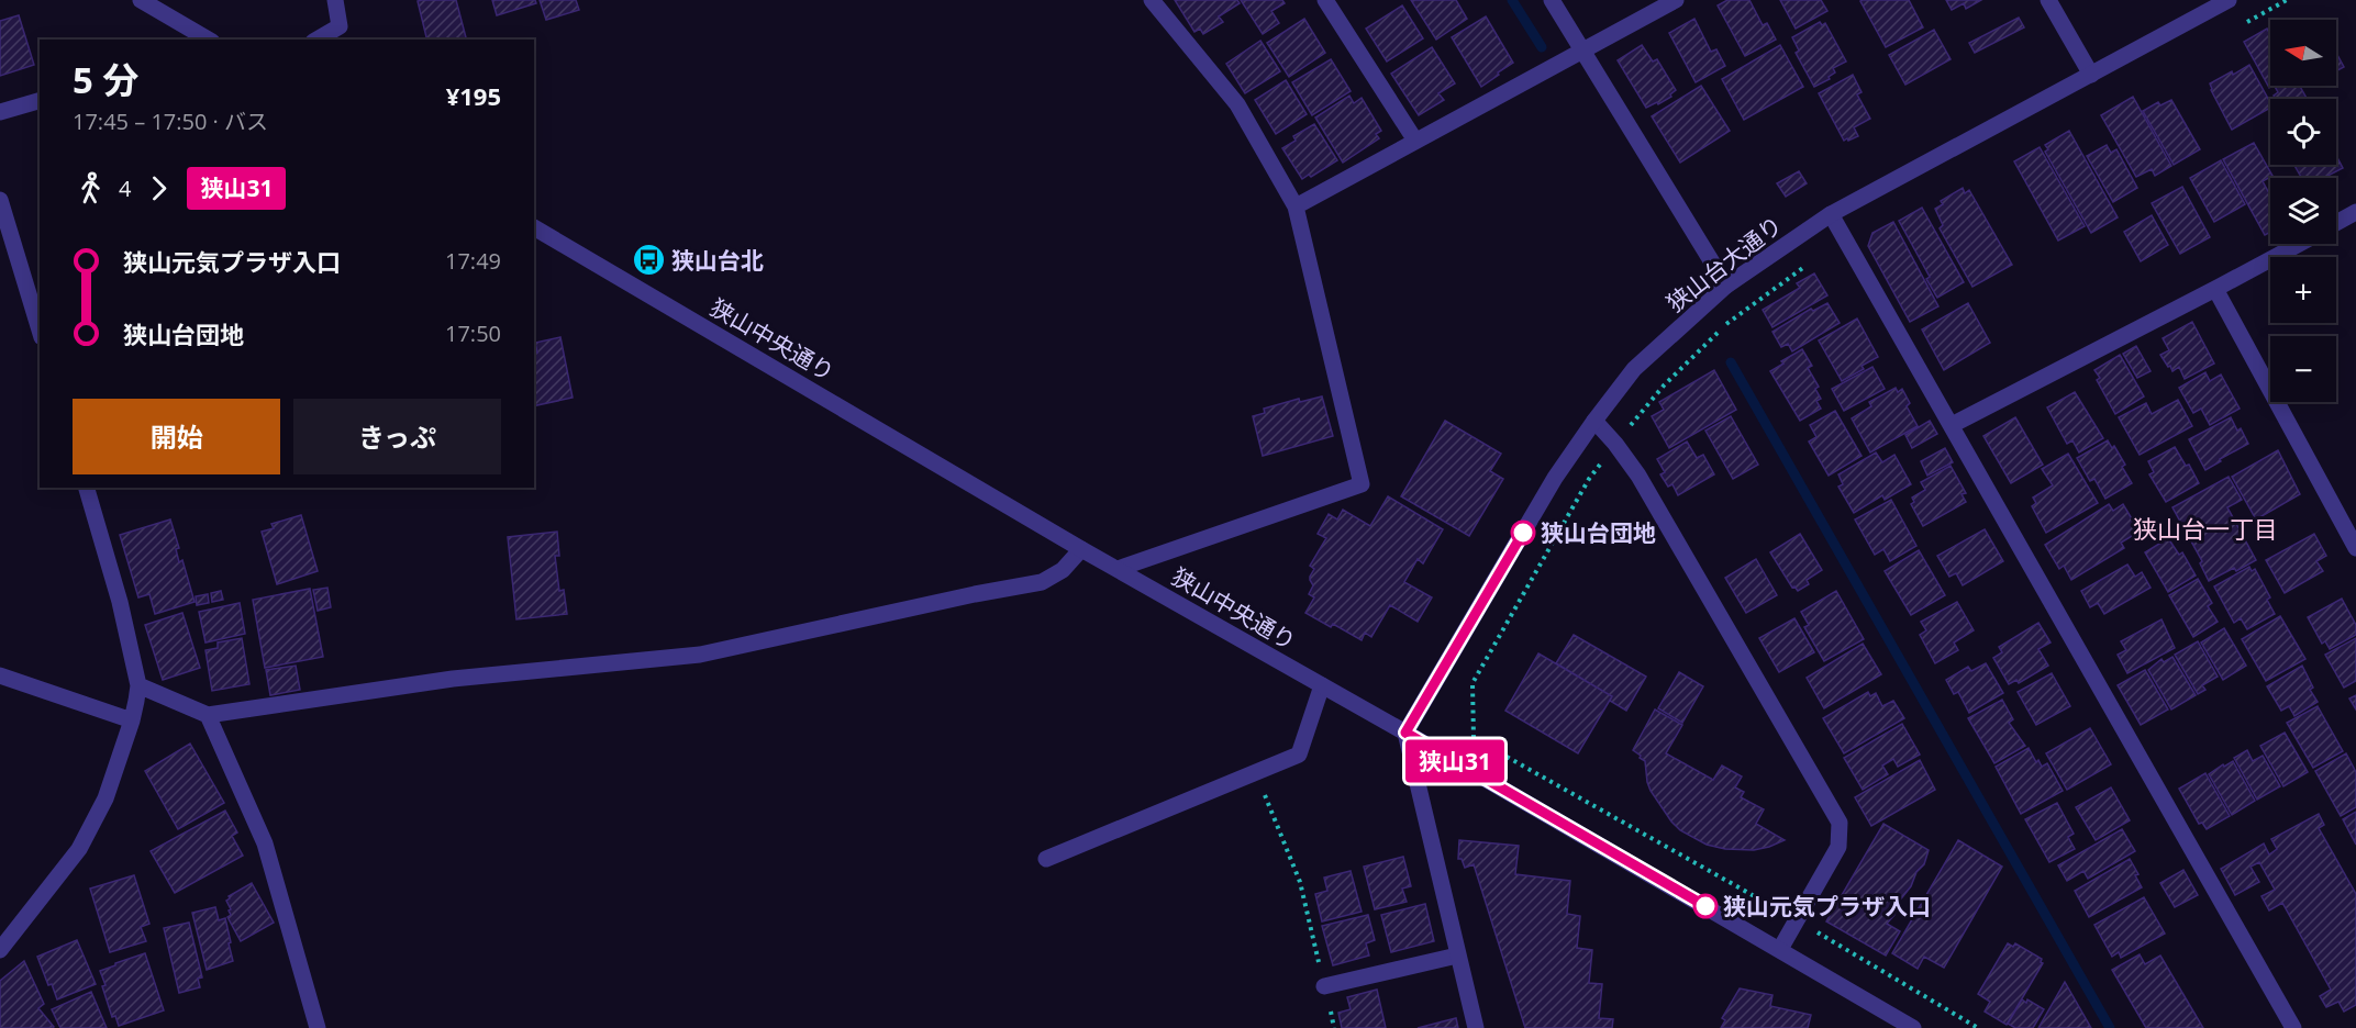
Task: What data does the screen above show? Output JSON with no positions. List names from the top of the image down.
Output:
{
  "streets": {
    "street": ["狭山台大通り", "狭山中央通り"]
  },
  "crossings": [
    ["狭山台大通り", "狭山中央通り"]
  ],
  "districts": ["狭山台一丁目"],
  "places": {
    "bus stop": ["狭山台北"],
    "other": ["狭山台団地", "狭山元気プラザ入口"]
  },
  "lines": ["bus line 狭山31"],
  "north": "left",
  "page": {
    "on_map": "狭山31",
    "map_buttons": ["+", "−"],
    "heading": ["5 分", "17:45 – 17:50 · バス", "¥195"],
    "legs": ["4", "狭山31"],
    "list": [
      {
        "name": "狭山元気プラザ入口",
        "value": "17:49"
      },
      {
        "name": "狭山台団地",
        "value": "17:50"
      }
    ],
    "buttons": ["開始", "きっぷ"]
  }
}
